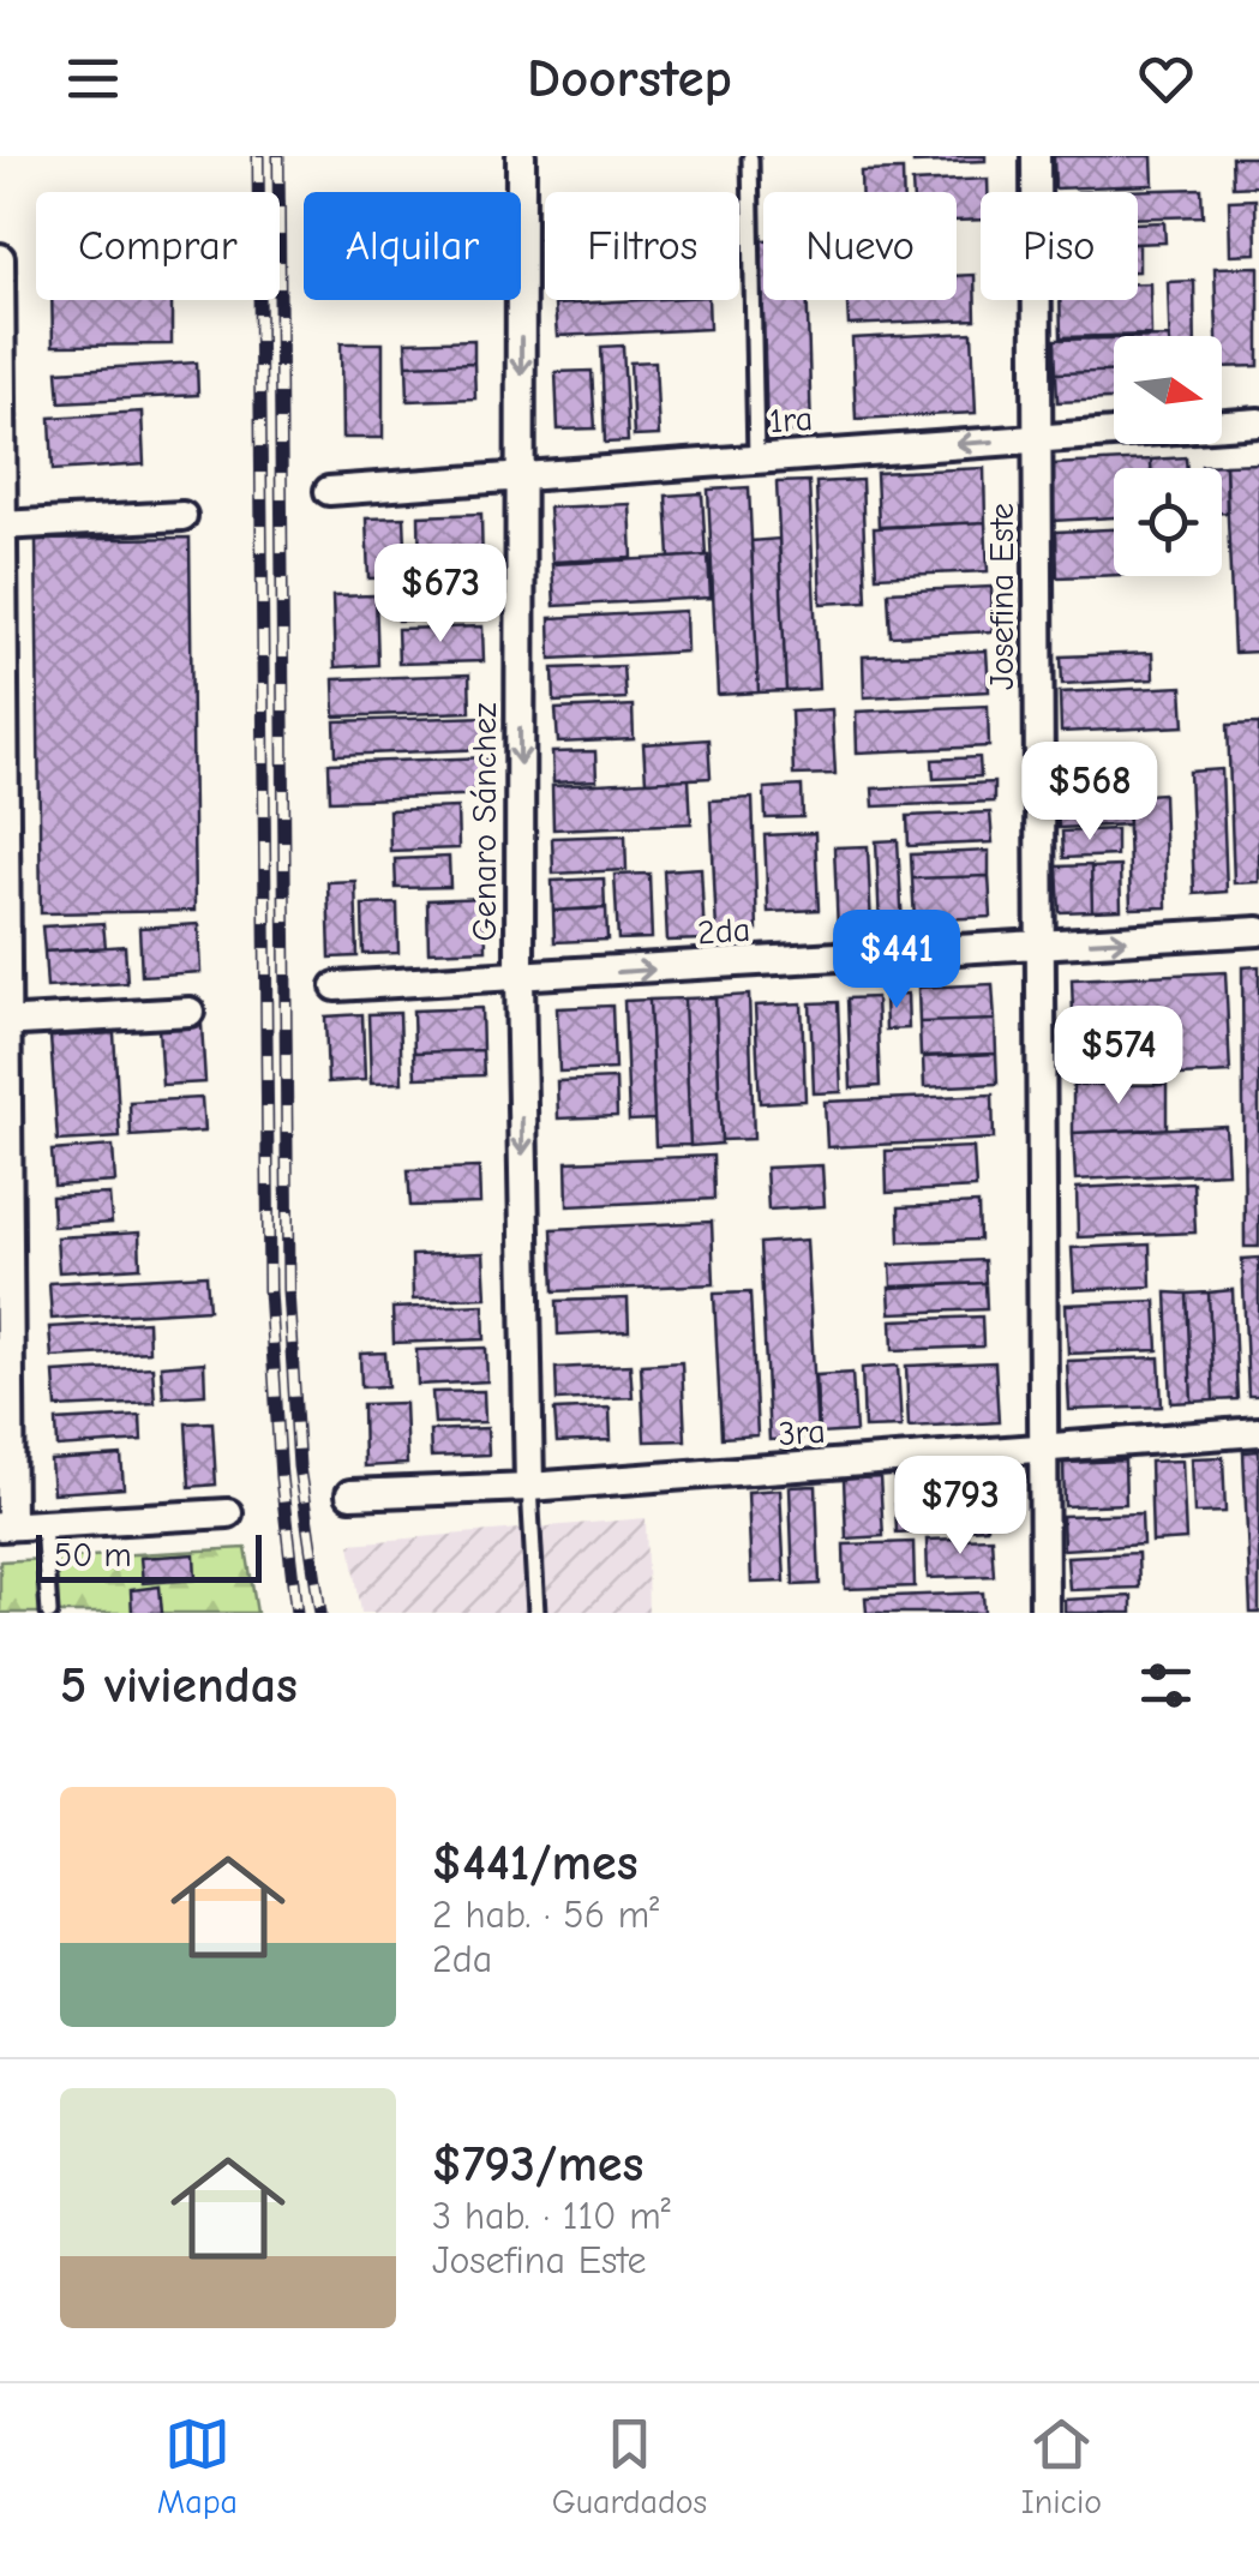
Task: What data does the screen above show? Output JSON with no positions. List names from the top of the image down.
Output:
{
  "streets": {
    "street": [
      "1ra",
      "Josefina Este",
      "Genaro Sánchez",
      "2da",
      "3ra"
    ]
  },
  "crossings": [
    ["1ra", "Josefina Este"],
    ["1ra", "Genaro Sánchez"],
    ["Josefina Este", "2da"],
    ["Josefina Este", "3ra"],
    ["Genaro Sánchez", "2da"],
    ["Genaro Sánchez", "3ra"]
  ],
  "one_way": ["Genaro Sánchez", "2da"],
  "scale_bar": "50 m",
  "north": "right",
  "page": {
    "header": "Doorstep",
    "chip": [
      "Comprar",
      "Alquilar",
      "Filtros",
      "Nuevo",
      "Piso"
    ],
    "price": [
      "$673",
      "$568",
      "$441",
      "$574",
      "$793"
    ],
    "scale": "50 m",
    "heading": "5 viviendas",
    "list": [
      {
        "name": "$441/mes",
        "note": "2 hab. · 56 m² · 2da"
      },
      {
        "name": "$793/mes",
        "note": "3 hab. · 110 m² · Josefina Este"
      }
    ],
    "tabs": ["Mapa", "Guardados", "Inicio"]
  }
}
